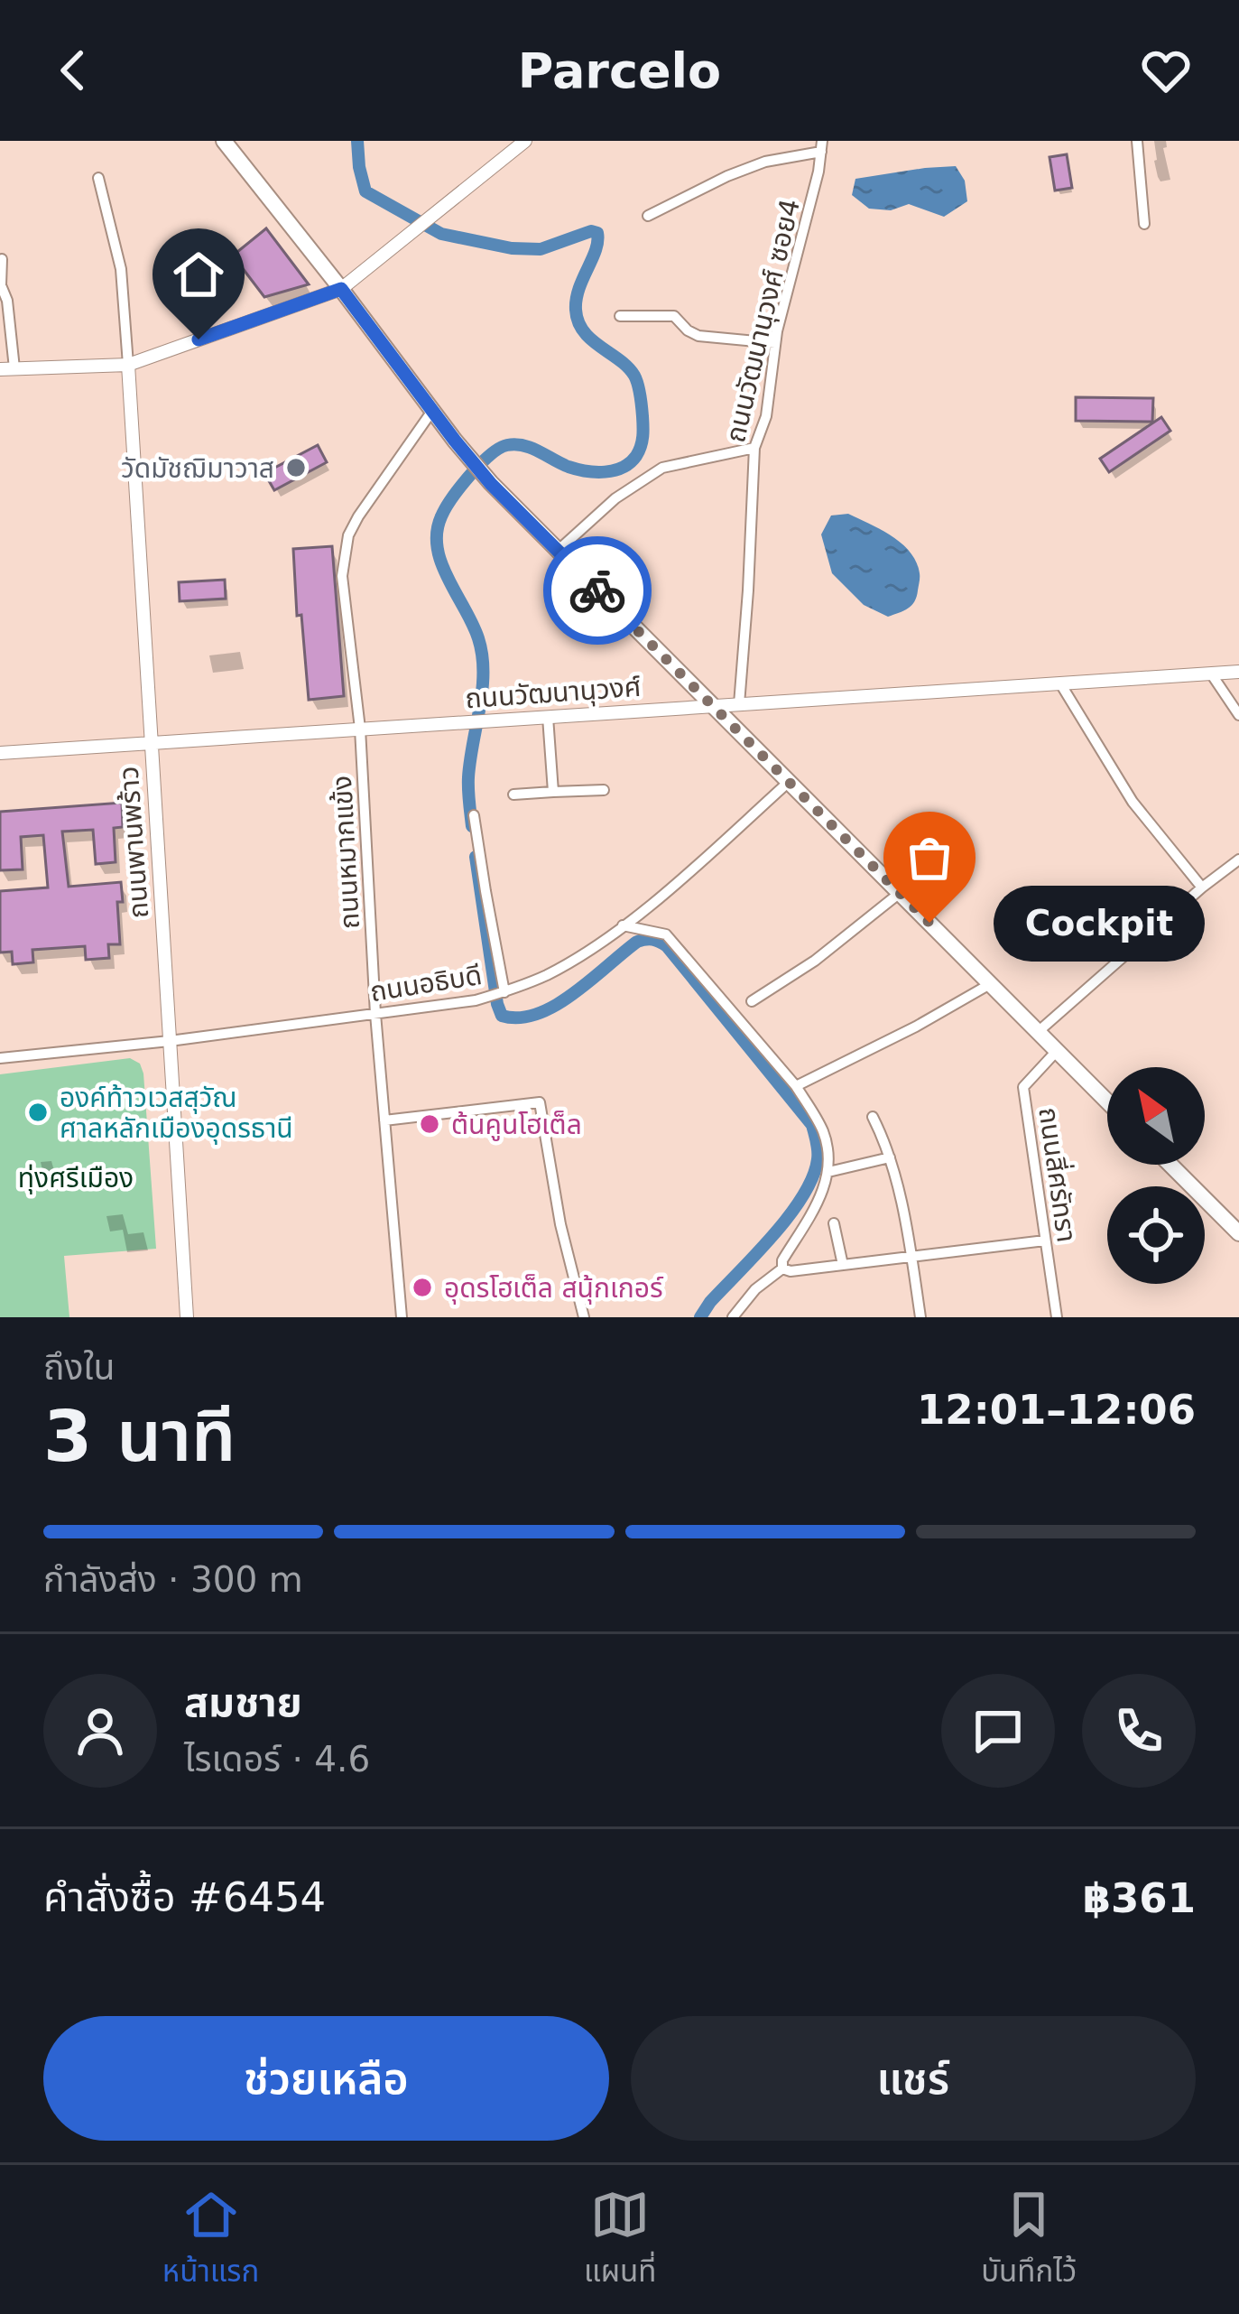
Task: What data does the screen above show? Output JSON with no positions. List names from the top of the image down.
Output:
{
  "streets": {
    "street": [
      "ถนนวัฒนานุวงศ์ ซอย4",
      "ถนนวัฒนานุวงศ์",
      "ถนนพานพร้าว",
      "ถนนหมากแข้ง",
      "ถนนอธิบดี",
      "ถนนสี่ศรัทรา"
    ]
  },
  "crossings": [
    ["ถนนวัฒนานุวงศ์ ซอย4", "ถนนวัฒนานุวงศ์"],
    ["ถนนวัฒนานุวงศ์", "ถนนพานพร้าว"],
    ["ถนนวัฒนานุวงศ์", "ถนนหมากแข้ง"],
    ["ถนนพานพร้าว", "ถนนอธิบดี"],
    ["ถนนหมากแข้ง", "ถนนอธิบดี"]
  ],
  "parks": ["ทุ่งศรีเมือง"],
  "places": [
    "วัดมัชฌิมาวาส",
    "Cockpit",
    "องค์ท้าวเวสสุวัณ ศาลหลักเมืองอุดรธานี",
    "ต้นคูนโฮเต็ล",
    "อุดรโฮเต็ล สนุ้กเกอร์"
  ],
  "north": "top left",
  "page": {
    "header": "Parcelo",
    "bubble": "Cockpit",
    "heading": ["3 นาที", "ถึงใน", "12:01–12:06"],
    "panel": [
      "สมชาย",
      "ไรเดอร์ · 4.6",
      "คำสั่งซื้อ #6454",
      "฿361"
    ],
    "bar": "กำลังส่ง · 300 m",
    "buttons": ["ช่วยเหลือ", "แชร์"],
    "tabs": ["หน้าแรก", "แผนที่", "บันทึกไว้"]
  }
}
